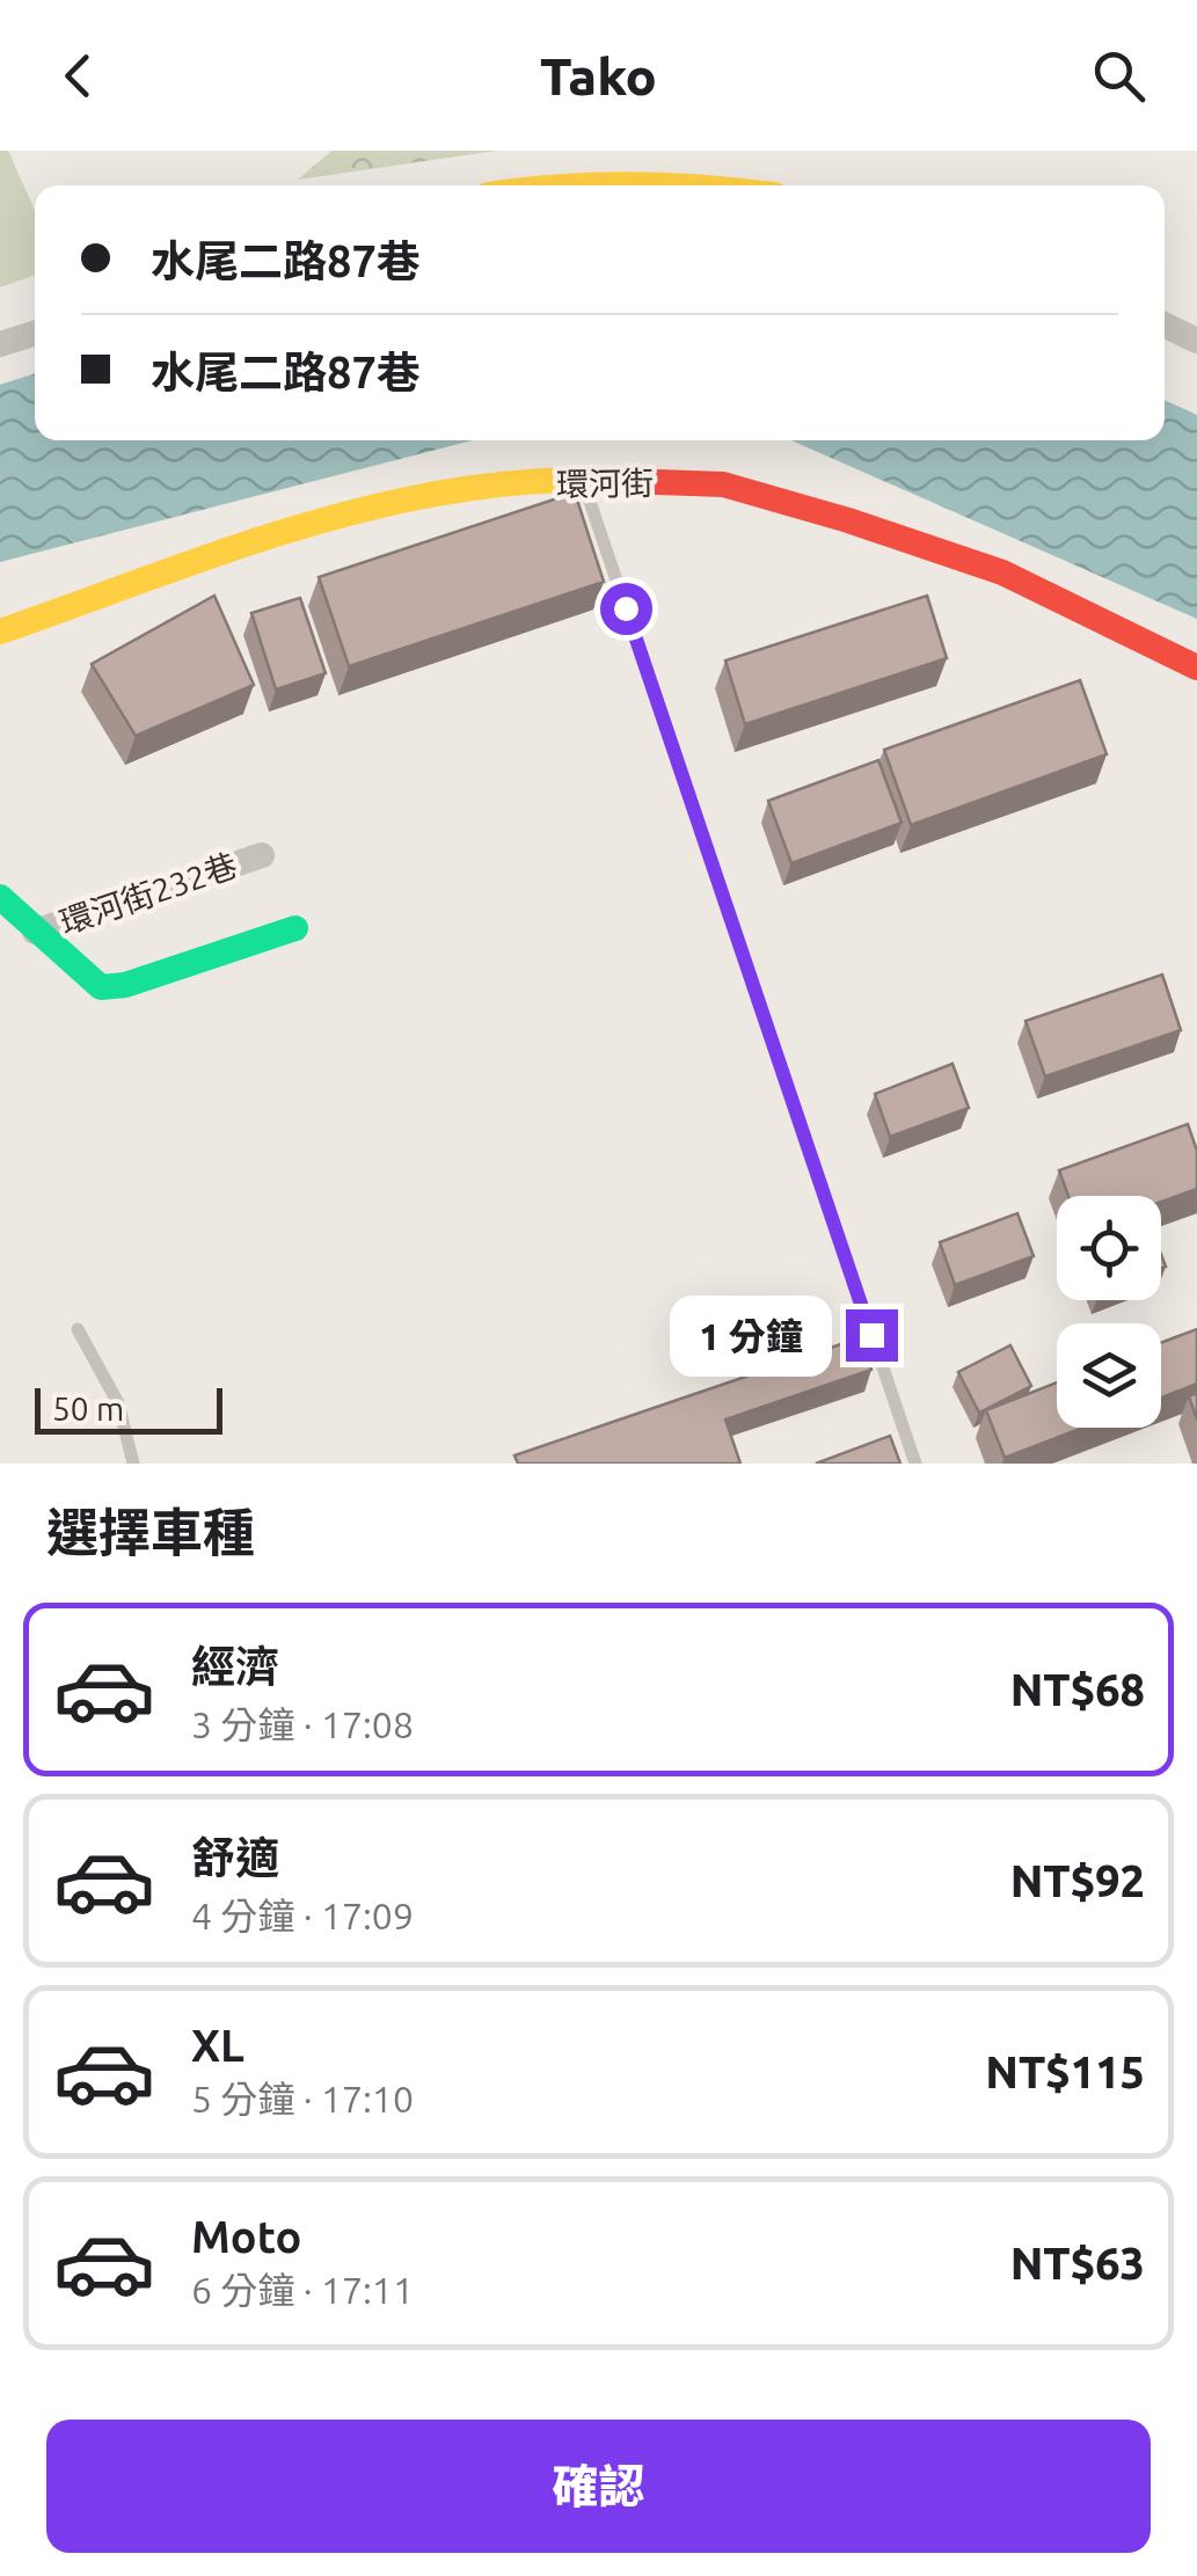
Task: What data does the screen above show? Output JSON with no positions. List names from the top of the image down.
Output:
{
  "streets": {
    "street": ["環河街", "環河街232巷"]
  },
  "scale_bar": "50 m",
  "page": {
    "header": "Tako",
    "banner": ["水尾二路87巷", "水尾二路87巷"],
    "bubble": "1 分鐘",
    "scale": "50 m",
    "heading": "選擇車種",
    "list": [
      {
        "name": "經濟",
        "note": "3 分鐘 · 17:08",
        "value": "NT$68"
      },
      {
        "name": "舒適",
        "note": "4 分鐘 · 17:09",
        "value": "NT$92"
      },
      {
        "name": "XL",
        "note": "5 分鐘 · 17:10",
        "value": "NT$115"
      },
      {
        "name": "Moto",
        "note": "6 分鐘 · 17:11",
        "value": "NT$63"
      }
    ],
    "buttons": "確認"
  }
}
